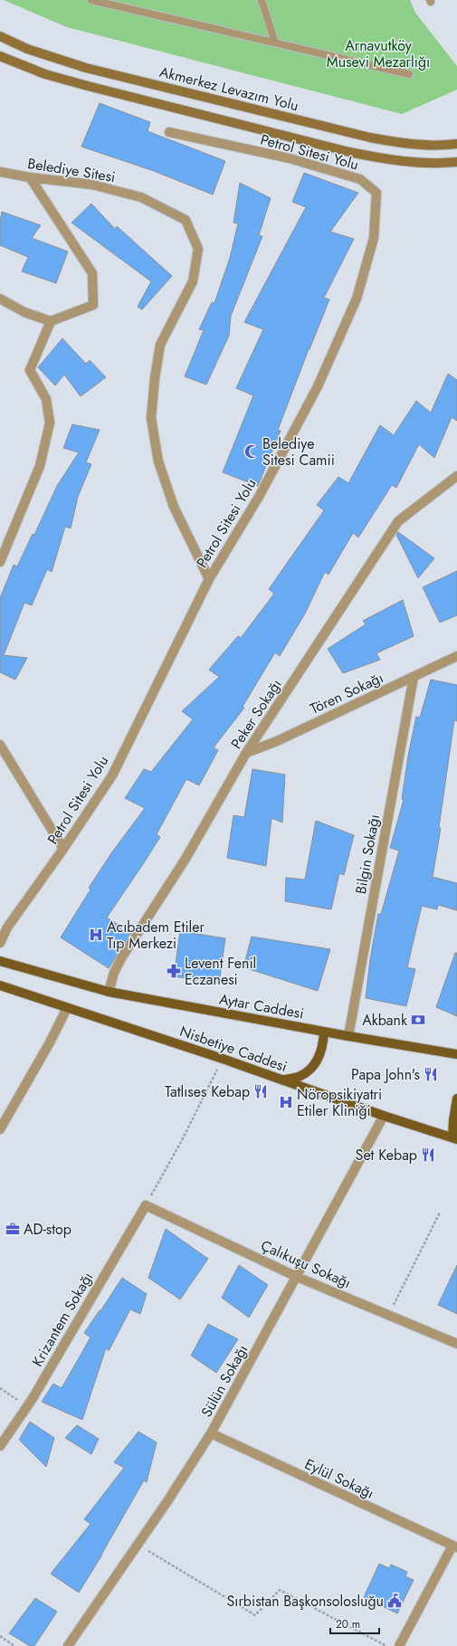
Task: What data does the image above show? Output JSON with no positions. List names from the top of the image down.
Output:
{
  "streets": {
    "main road": ["Akmerkez Levazım Yolu", "Aytar Caddesi", "Nisbetiye Caddesi"],
    "street": [
      "Petrol Sitesi Yolu",
      "Belediye Sitesi",
      "Tören Sokağı",
      "Peker Sokağı",
      "Bilgin Sokağı",
      "Çalıkuşu Sokağı",
      "Krizantem Sokağı",
      "Sülün Sokağı",
      "Eylül Sokağı"
    ]
  },
  "crossings": [
    ["Petrol Sitesi Yolu", "Belediye Sitesi"],
    ["Tören Sokağı", "Peker Sokağı"],
    ["Tören Sokağı", "Bilgin Sokağı"],
    ["Peker Sokağı", "Aytar Caddesi"],
    ["Bilgin Sokağı", "Aytar Caddesi"],
    ["Nisbetiye Caddesi", "Sülün Sokağı"],
    ["Çalıkuşu Sokağı", "Krizantem Sokağı"],
    ["Çalıkuşu Sokağı", "Sülün Sokağı"],
    ["Sülün Sokağı", "Eylül Sokağı"]
  ],
  "parks": ["Arnavutköy Musevi Mezarlığı"],
  "places": {
    "mosque": ["Belediye Sitesi Camii"],
    "hospital": ["Acıbadem Etiler Tıp Merkezi", "Nöropsikiyatri Etiler Kliniği"],
    "pharmacy": ["Levent Fenil Eczanesi"],
    "bank": ["Akbank"],
    "restaurant": ["Papa John's", "Tatlıses Kebap", "Set Kebap"],
    "office": ["AD-stop"],
    "public building": ["Sırbistan Başkonsolosluğu"]
  },
  "scale_bar": "20 m"
}
